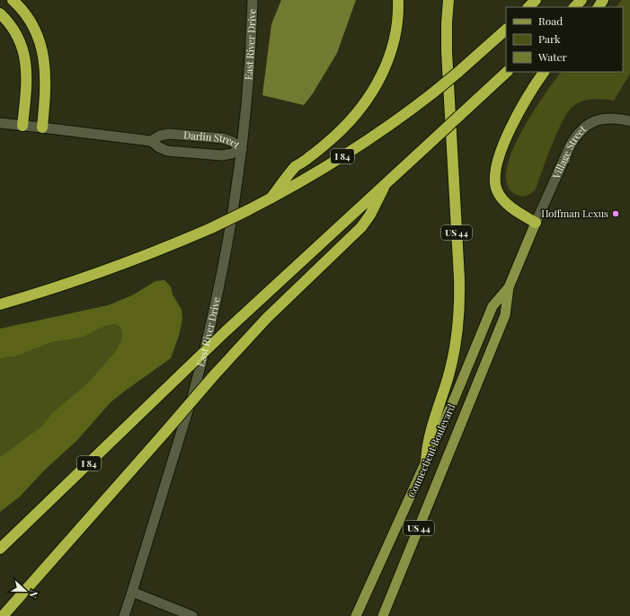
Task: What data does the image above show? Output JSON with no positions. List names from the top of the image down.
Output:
{
  "streets": {
    "highway": ["I 84", "US 44"],
    "main road": ["Connecticut Boulevard"],
    "street": ["East River Drive", "Darlin Street", "Village Street"]
  },
  "crossings": [
    ["East River Drive", "Darlin Street"],
    ["Village Street", "Connecticut Boulevard"],
    ["US 44", "Connecticut Boulevard"]
  ],
  "places": ["Hoffman Lexus"],
  "legend": ["Road", "Park", "Water"],
  "north": "right"
}
